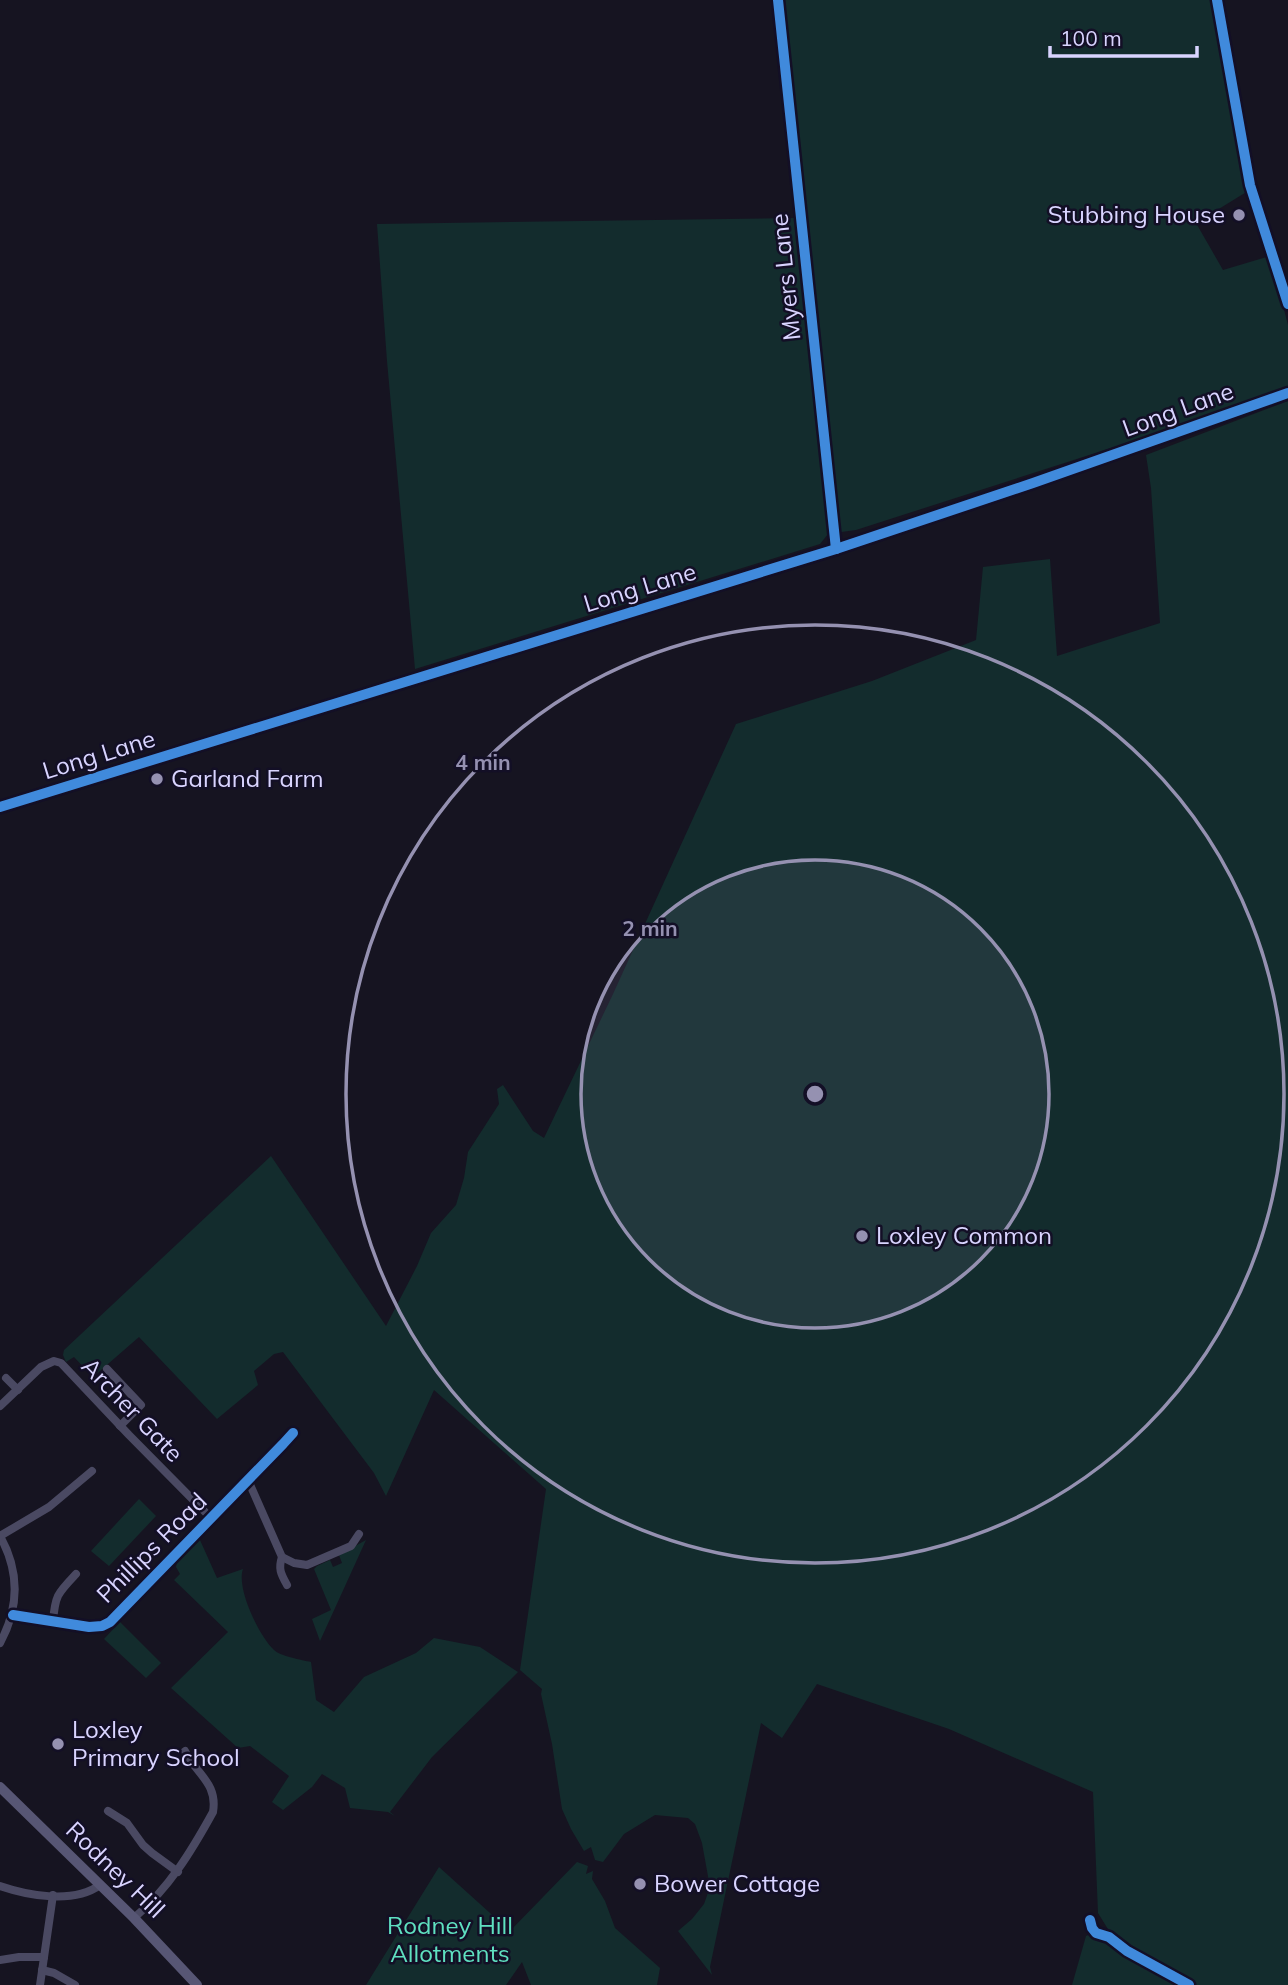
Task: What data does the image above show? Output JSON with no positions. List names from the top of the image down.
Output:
{
  "streets": {
    "street": [
      "Myers Lane",
      "Long Lane",
      "Archer Gate",
      "Phillips Road",
      "Rodney Hill"
    ]
  },
  "crossings": [
    ["Myers Lane", "Long Lane"],
    ["Archer Gate", "Phillips Road"]
  ],
  "parks": ["Rodney Hill Allotments"],
  "places": [
    "Stubbing House",
    "Garland Farm",
    "Loxley Common",
    "Loxley Primary School",
    "Bower Cottage"
  ],
  "scale_bar": "100 m",
  "rings": ["4 min", "2 min"]
}
